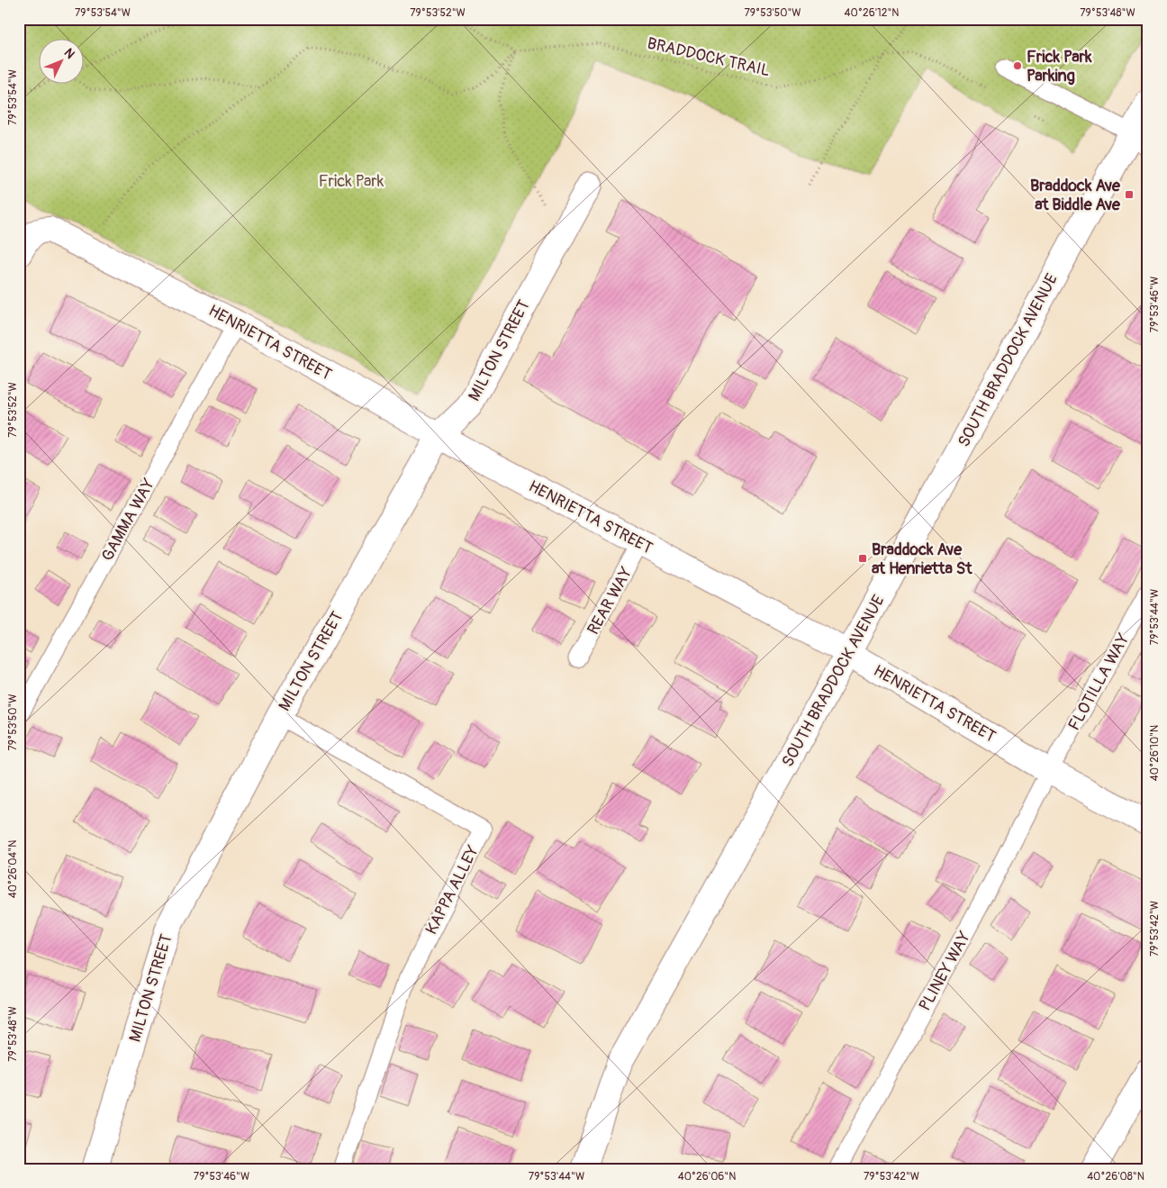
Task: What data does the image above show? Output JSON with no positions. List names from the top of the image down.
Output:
{
  "streets": {
    "street": ["HENRIETTA STREET", "MILTON STREET", "SOUTH BRADDOCK AVENUE"],
    "lane": [
      "GAMMA WAY",
      "REAR WAY",
      "FLOTILLA WAY",
      "KAPPA ALLEY",
      "PLINEY WAY"
    ],
    "path": ["BRADDOCK TRAIL"]
  },
  "crossings": [
    ["HENRIETTA STREET", "MILTON STREET"],
    ["HENRIETTA STREET", "SOUTH BRADDOCK AVENUE"],
    ["HENRIETTA STREET", "GAMMA WAY"],
    ["HENRIETTA STREET", "REAR WAY"],
    ["HENRIETTA STREET", "FLOTILLA WAY"],
    ["HENRIETTA STREET", "PLINEY WAY"],
    ["MILTON STREET", "KAPPA ALLEY"],
    ["FLOTILLA WAY", "PLINEY WAY"]
  ],
  "parks": ["Frick Park"],
  "places": {
    "other": ["Frick Park Parking"],
    "transit": ["Braddock Ave at Biddle Ave", "Braddock Ave at Henrietta St"]
  },
  "north": "top right",
  "coordinates": [
    "79°53'54\"W",
    "79°53'52\"W",
    "79°53'50\"W",
    "40°26'12\"N",
    "79°53'48\"W",
    "79°53'46\"W",
    "79°53'44\"W",
    "40°26'10\"N",
    "40°26'04\"N",
    "79°53'42\"W",
    "40°26'06\"N",
    "40°26'08\"N"
  ]
}
